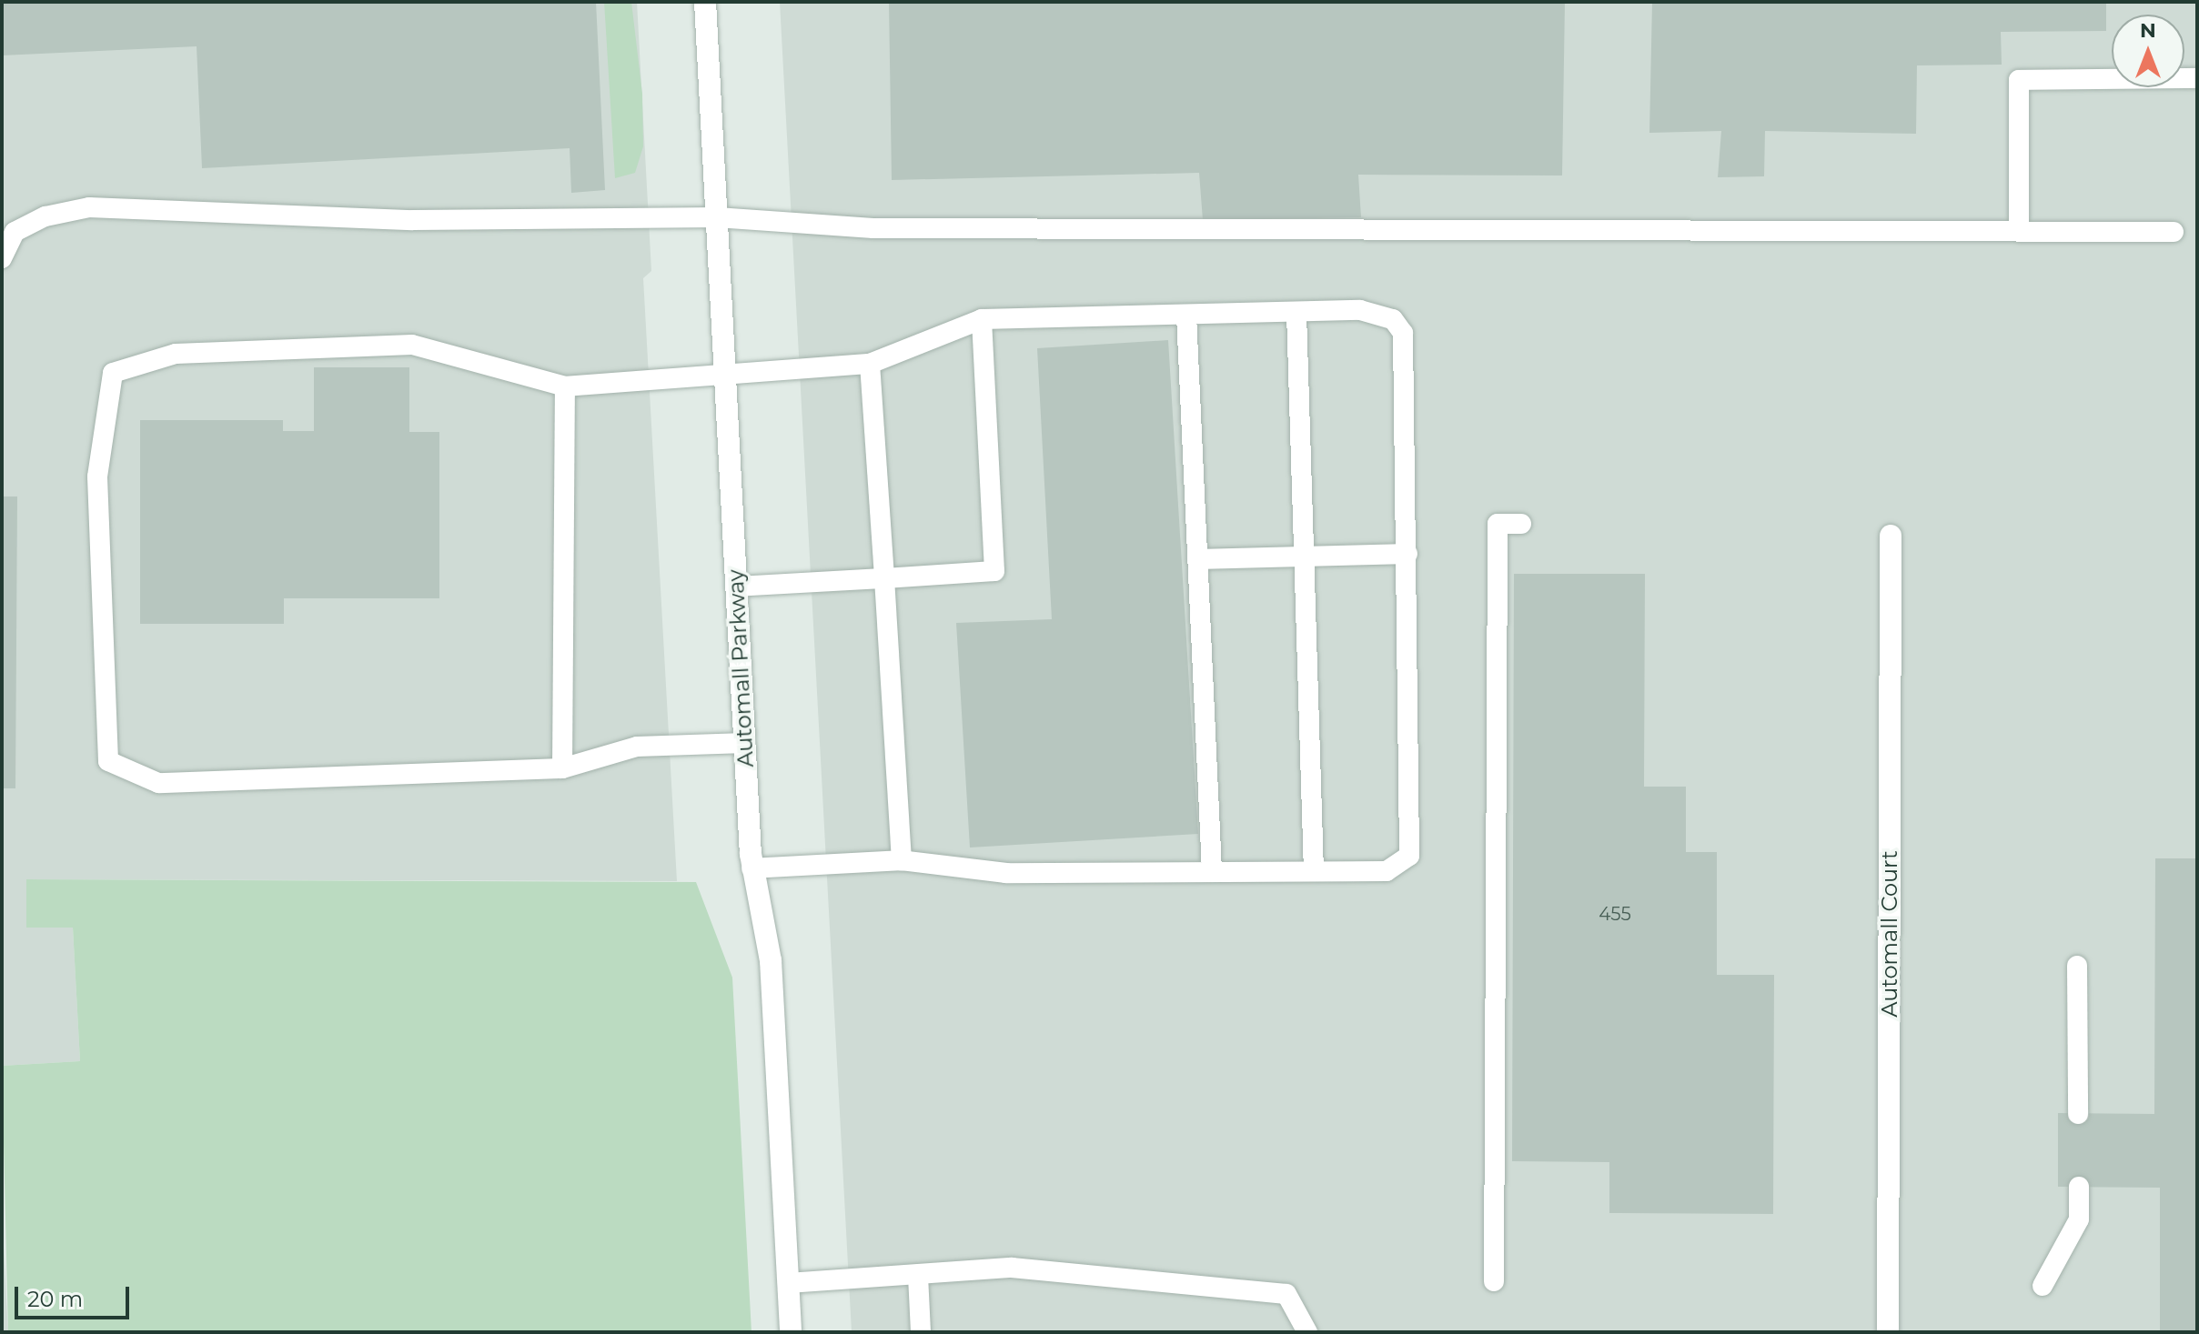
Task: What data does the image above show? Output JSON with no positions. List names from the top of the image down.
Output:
{
  "streets": {
    "street": ["Automall Parkway", "Automall Court"]
  },
  "house_numbers": ["455"],
  "scale_bar": "20 m",
  "north": "top"
}
